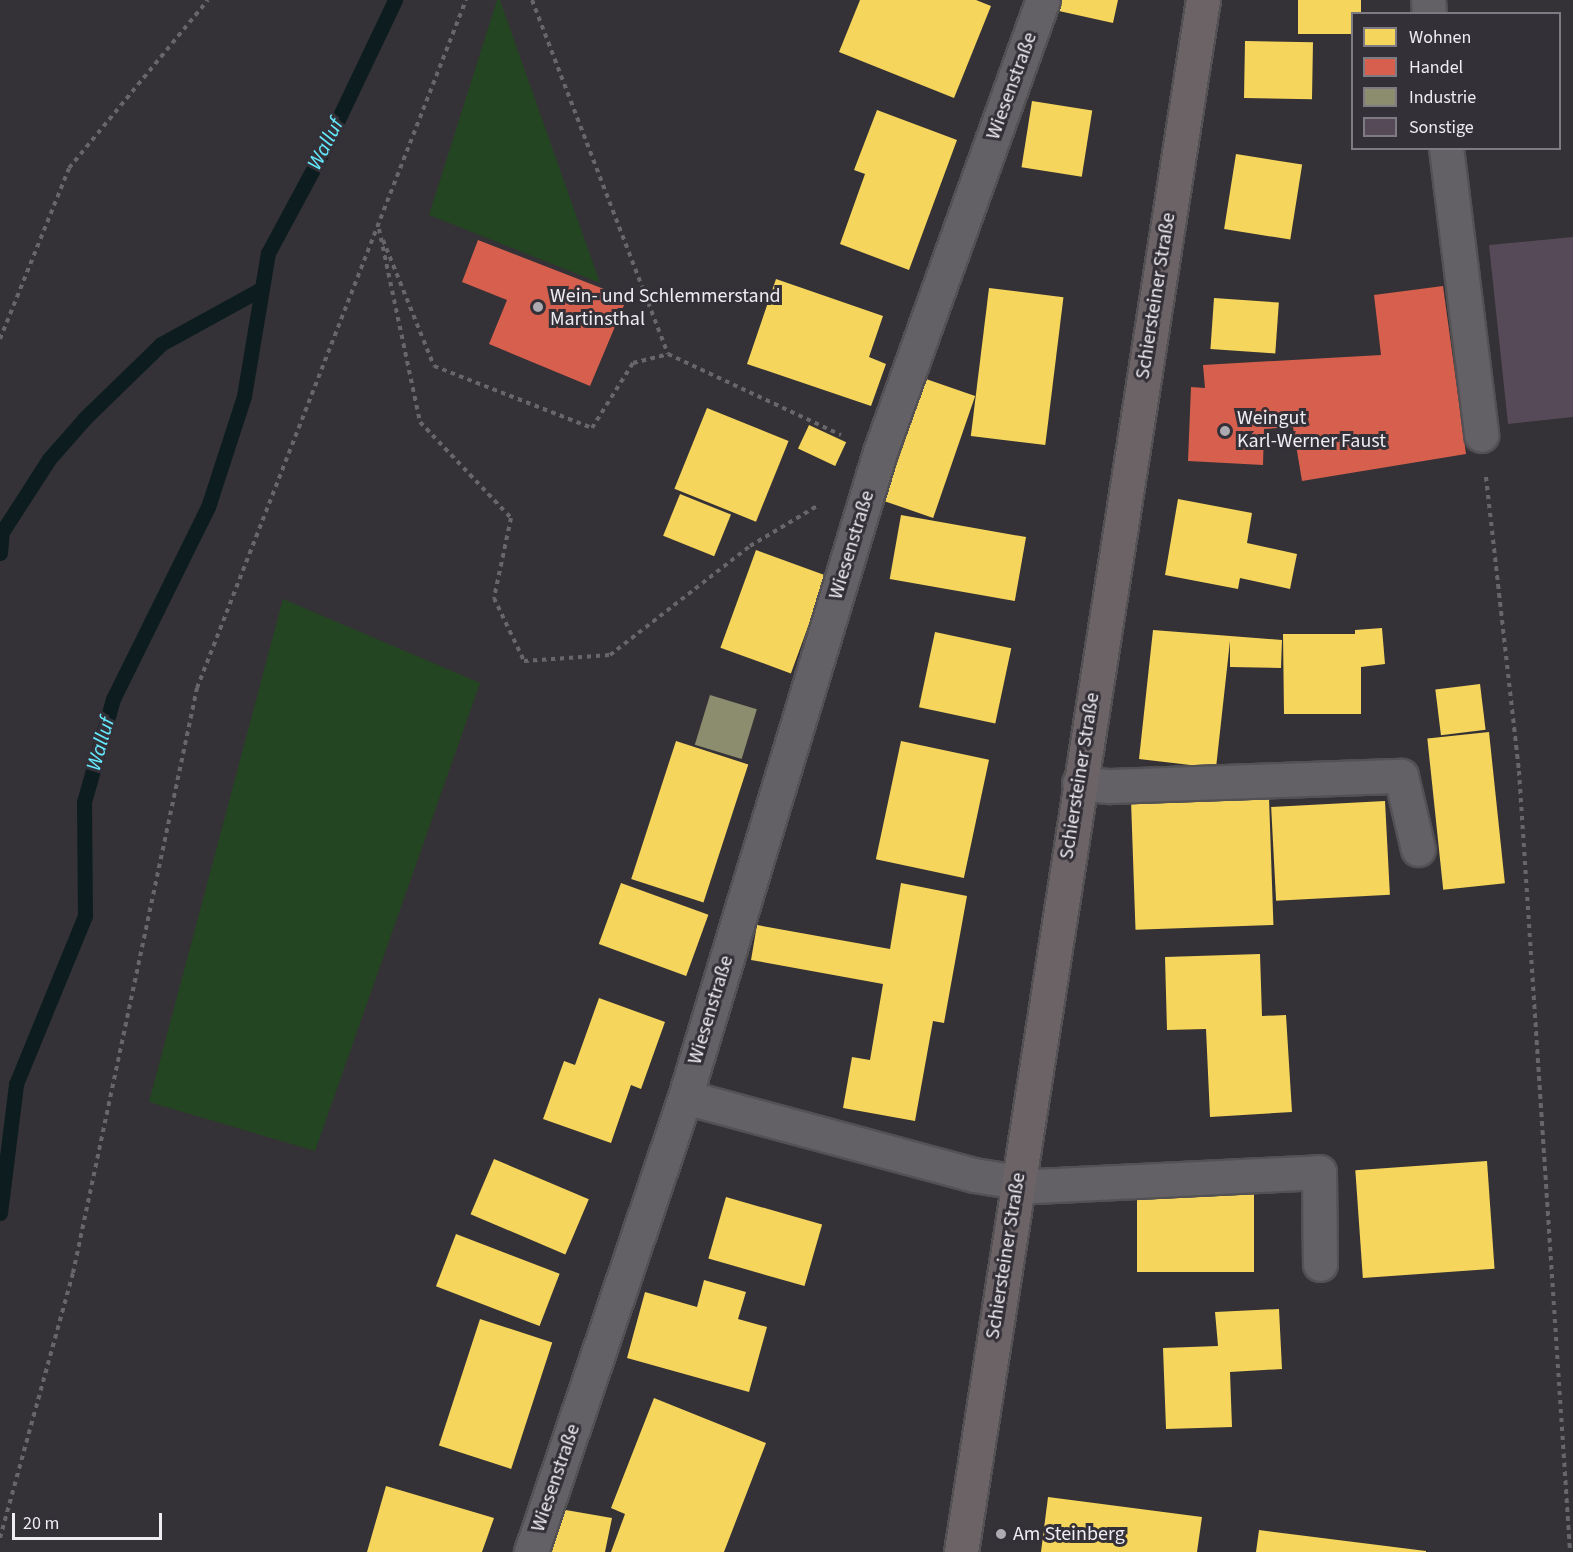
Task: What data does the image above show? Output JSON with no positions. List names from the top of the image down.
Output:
{
  "streets": {
    "main road": ["Schiersteiner Straße"],
    "street": ["Wiesenstraße"]
  },
  "water": ["Walluf"],
  "places": ["Wein- und Schlemmerstand Martinsthal", "Weingut Karl-Werner Faust", "Am Steinberg"],
  "legend": [
    "Wohnen",
    "Handel",
    "Industrie",
    "Sonstige"
  ],
  "scale_bar": "20 m"
}
